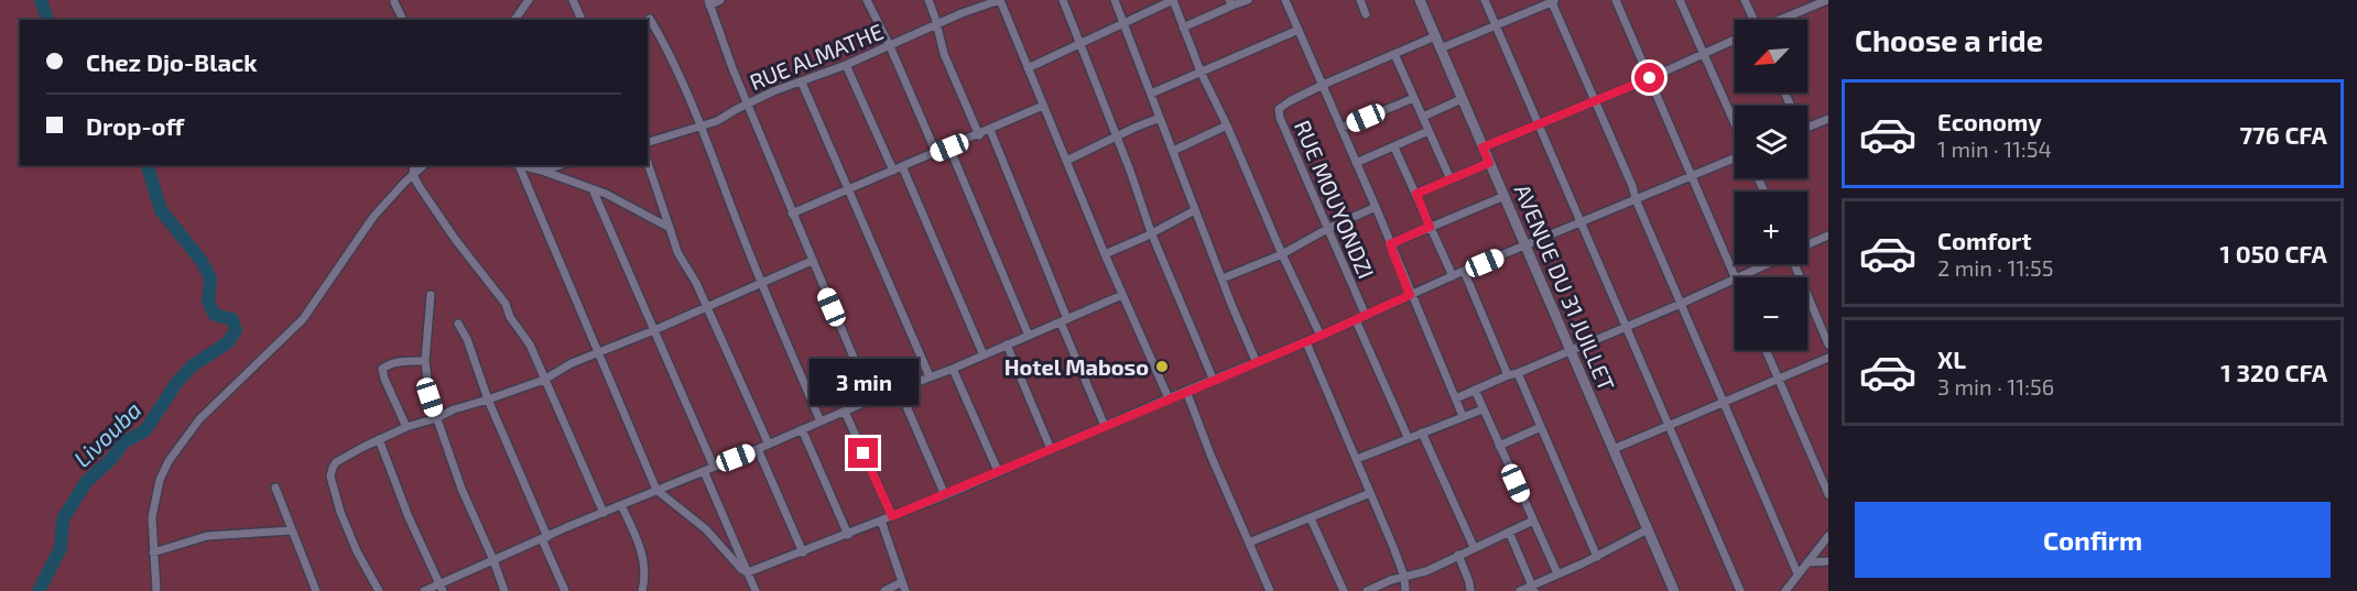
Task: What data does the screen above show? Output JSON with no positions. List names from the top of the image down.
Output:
{
  "streets": {
    "street": ["RUE ALMATHE", "RUE MOUYONDZI", "AVENUE DU 31 JUILLET"]
  },
  "crossings": [
    ["RUE MOUYONDZI", "AVENUE DU 31 JUILLET"]
  ],
  "water": ["Livouba"],
  "places": ["Hotel Maboso"],
  "north": "bottom left",
  "page": {
    "heading": "Choose a ride",
    "map_buttons": ["+", "−"],
    "banner": ["Chez Djo-Black", "Drop-off"],
    "list": [
      {
        "name": "Economy",
        "note": "1 min · 11:54",
        "value": "776 CFA"
      },
      {
        "name": "Comfort",
        "note": "2 min · 11:55",
        "value": "1 050 CFA"
      },
      {
        "name": "XL",
        "note": "3 min · 11:56",
        "value": "1 320 CFA"
      }
    ],
    "bubble": "3 min",
    "buttons": "Confirm"
  }
}
